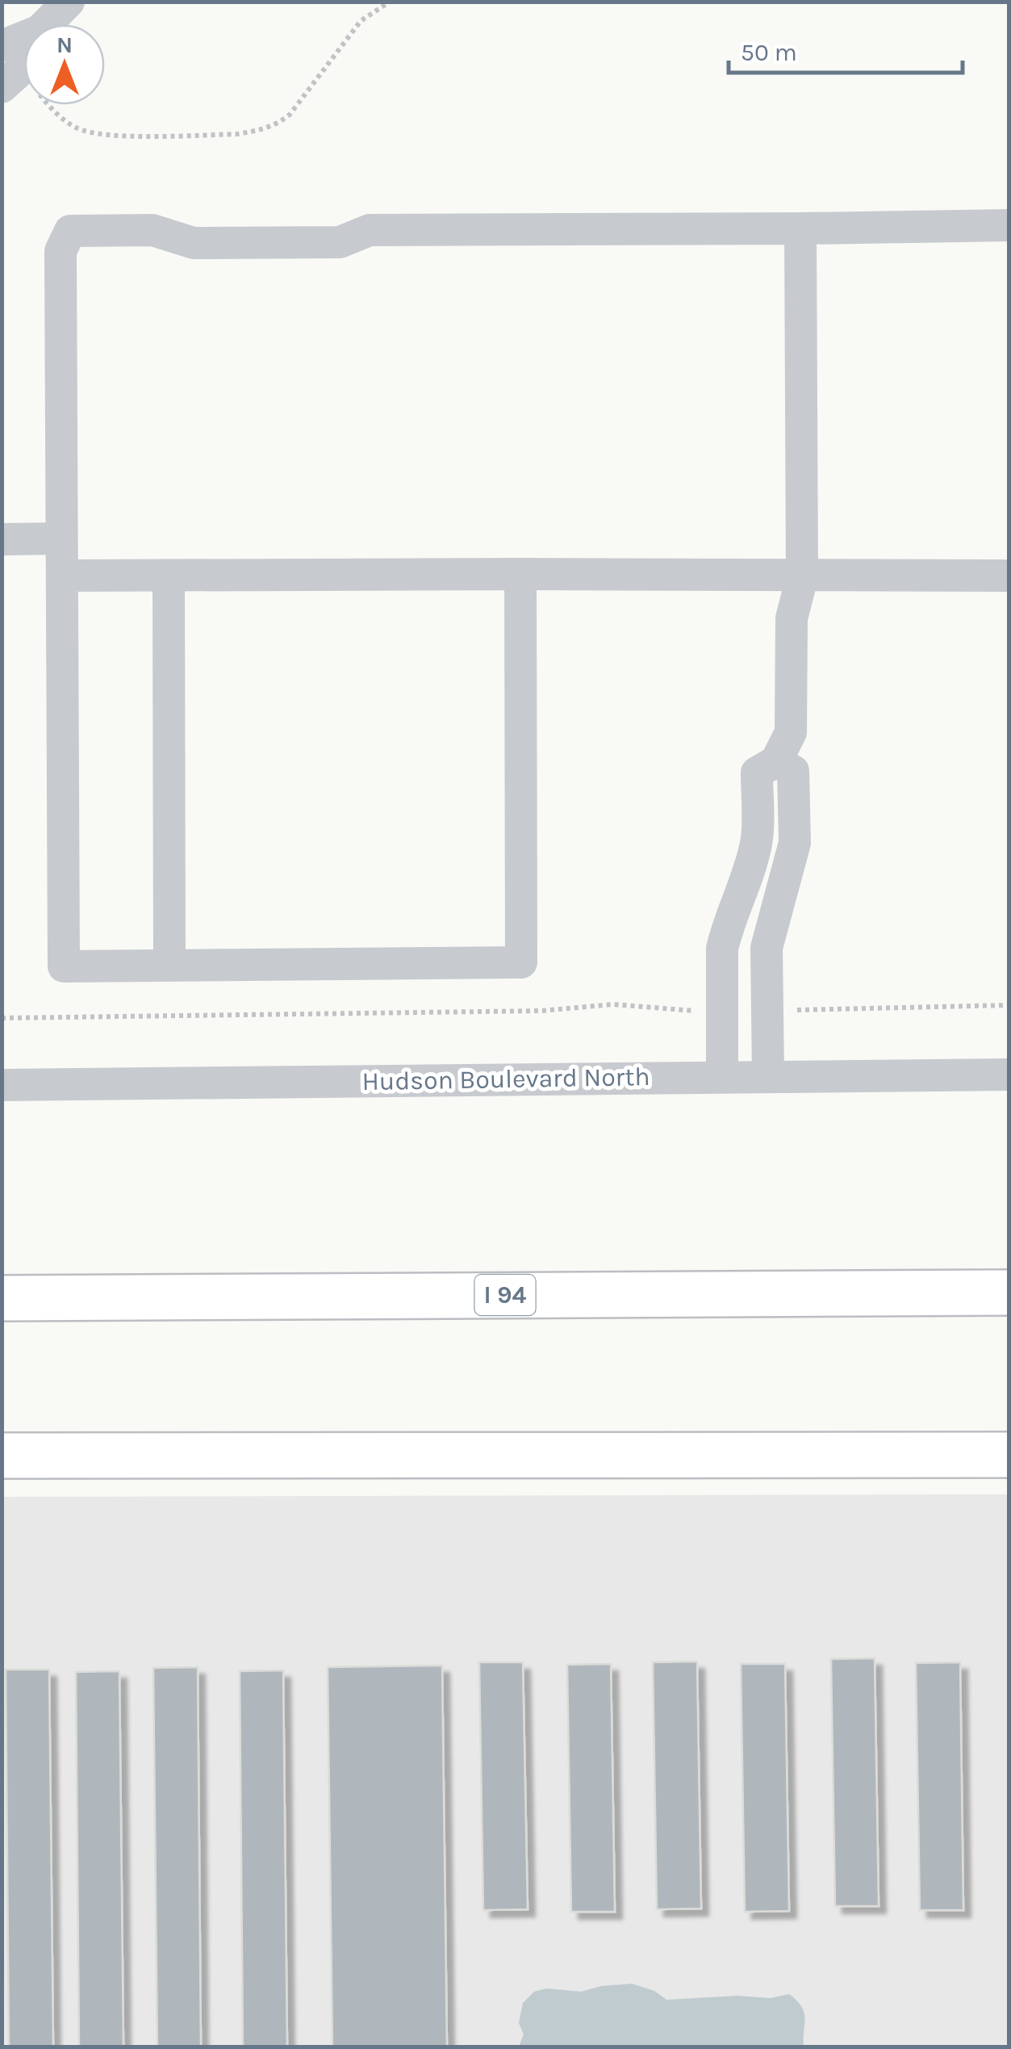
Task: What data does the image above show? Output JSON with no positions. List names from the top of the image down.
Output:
{
  "streets": {
    "highway": ["I 94"],
    "street": ["Hudson Boulevard North"]
  },
  "scale_bar": "50 m",
  "north": "top"
}
